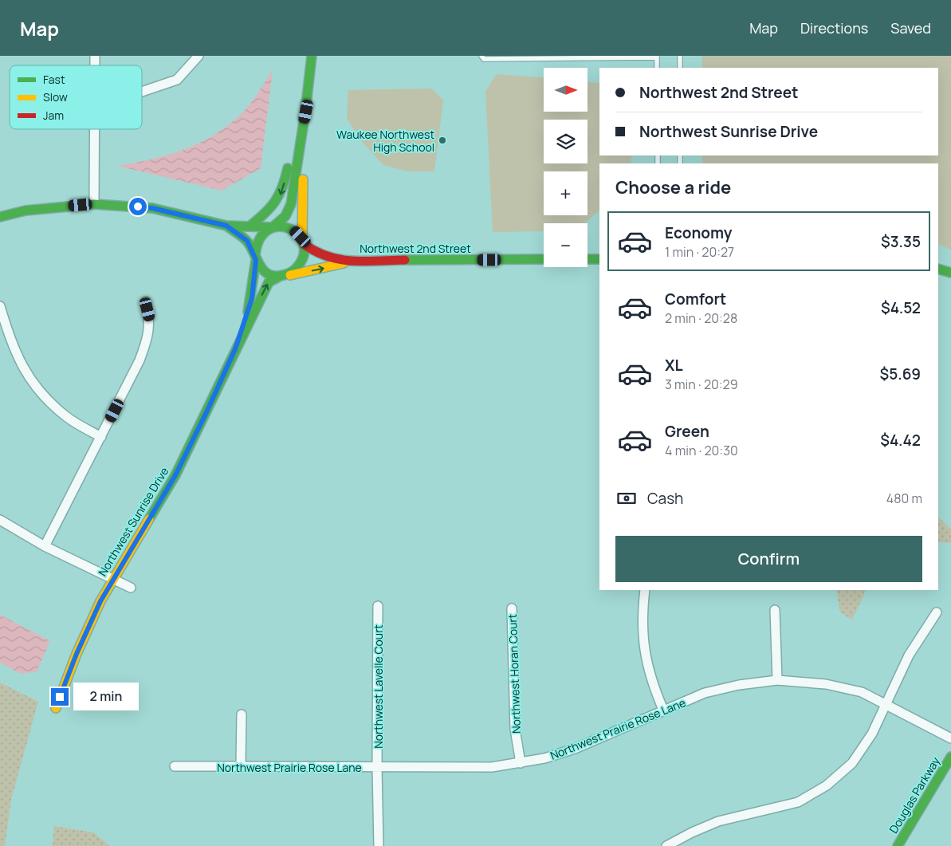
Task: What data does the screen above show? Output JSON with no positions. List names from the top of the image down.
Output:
{
  "streets": {
    "street": [
      "Northwest 2nd Street",
      "Northwest Sunrise Drive",
      "Northwest Horan Court",
      "Northwest Lavelle Court",
      "Northwest Prairie Rose Lane",
      "Douglas Parkway"
    ]
  },
  "crossings": [
    ["Northwest 2nd Street", "Northwest Sunrise Drive"],
    ["Northwest Horan Court", "Northwest Prairie Rose Lane"],
    ["Northwest Lavelle Court", "Northwest Prairie Rose Lane"]
  ],
  "places": ["Waukee Northwest High School"],
  "legend": ["Fast", "Slow", "Jam"],
  "north": "right",
  "page": {
    "header": "Map",
    "nav": ["Map", "Directions", "Saved"],
    "map_buttons": ["+", "−"],
    "banner": ["Northwest 2nd Street", "Northwest Sunrise Drive"],
    "heading": "Choose a ride",
    "list": [
      {
        "name": "Economy",
        "note": "1 min · 20:27",
        "value": "$3.35"
      },
      {
        "name": "Comfort",
        "note": "2 min · 20:28",
        "value": "$4.52"
      },
      {
        "name": "XL",
        "note": "3 min · 20:29",
        "value": "$5.69"
      },
      {
        "name": "Green",
        "note": "4 min · 20:30",
        "value": "$4.42"
      }
    ],
    "pay": ["Cash", "480 m"],
    "buttons": "Confirm",
    "bubble": "2 min"
  }
}
